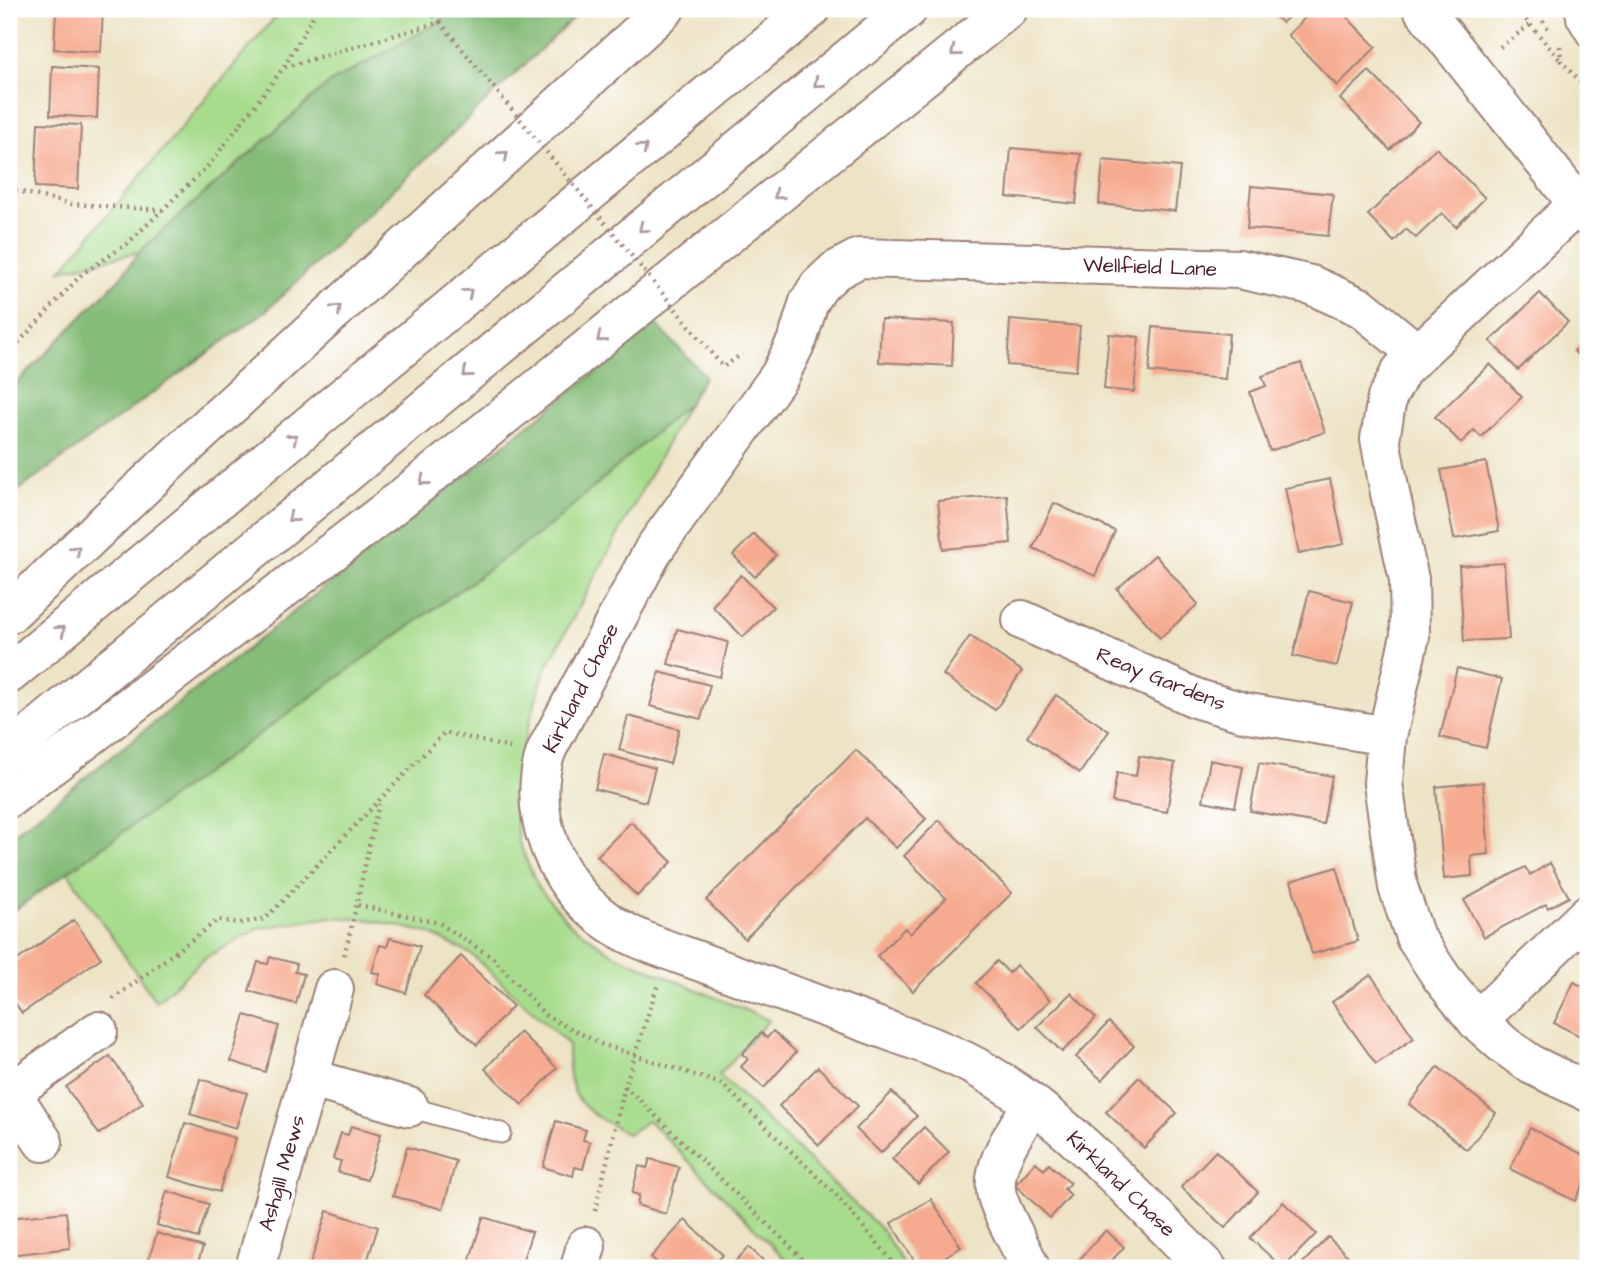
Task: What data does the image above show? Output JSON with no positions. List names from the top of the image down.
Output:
{
  "streets": {
    "main road": [
      "Wellfield Lane",
      "Reay Gardens",
      "Kirkland Chase",
      "Ashgill Mews"
    ]
  },
  "crossings": [
    ["Wellfield Lane", "Kirkland Chase"]
  ]
}
